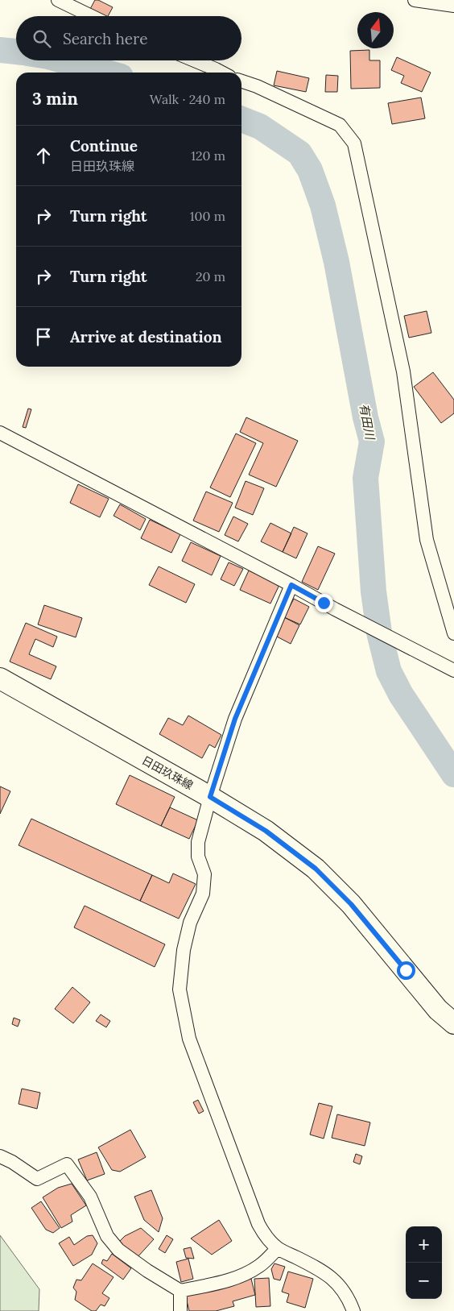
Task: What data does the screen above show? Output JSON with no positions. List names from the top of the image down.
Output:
{
  "streets": {
    "main road": ["日田玖珠線"]
  },
  "water": ["有田川"],
  "north": "top",
  "page": {
    "search": "Search here",
    "heading": ["3 min", "Walk · 240 m"],
    "list": [
      ["Continue", "日田玖珠線", "120 m"],
      ["Turn right", "100 m"],
      ["Turn right", "20 m"],
      "Arrive at destination"
    ],
    "map_buttons": ["+", "−"]
  }
}
